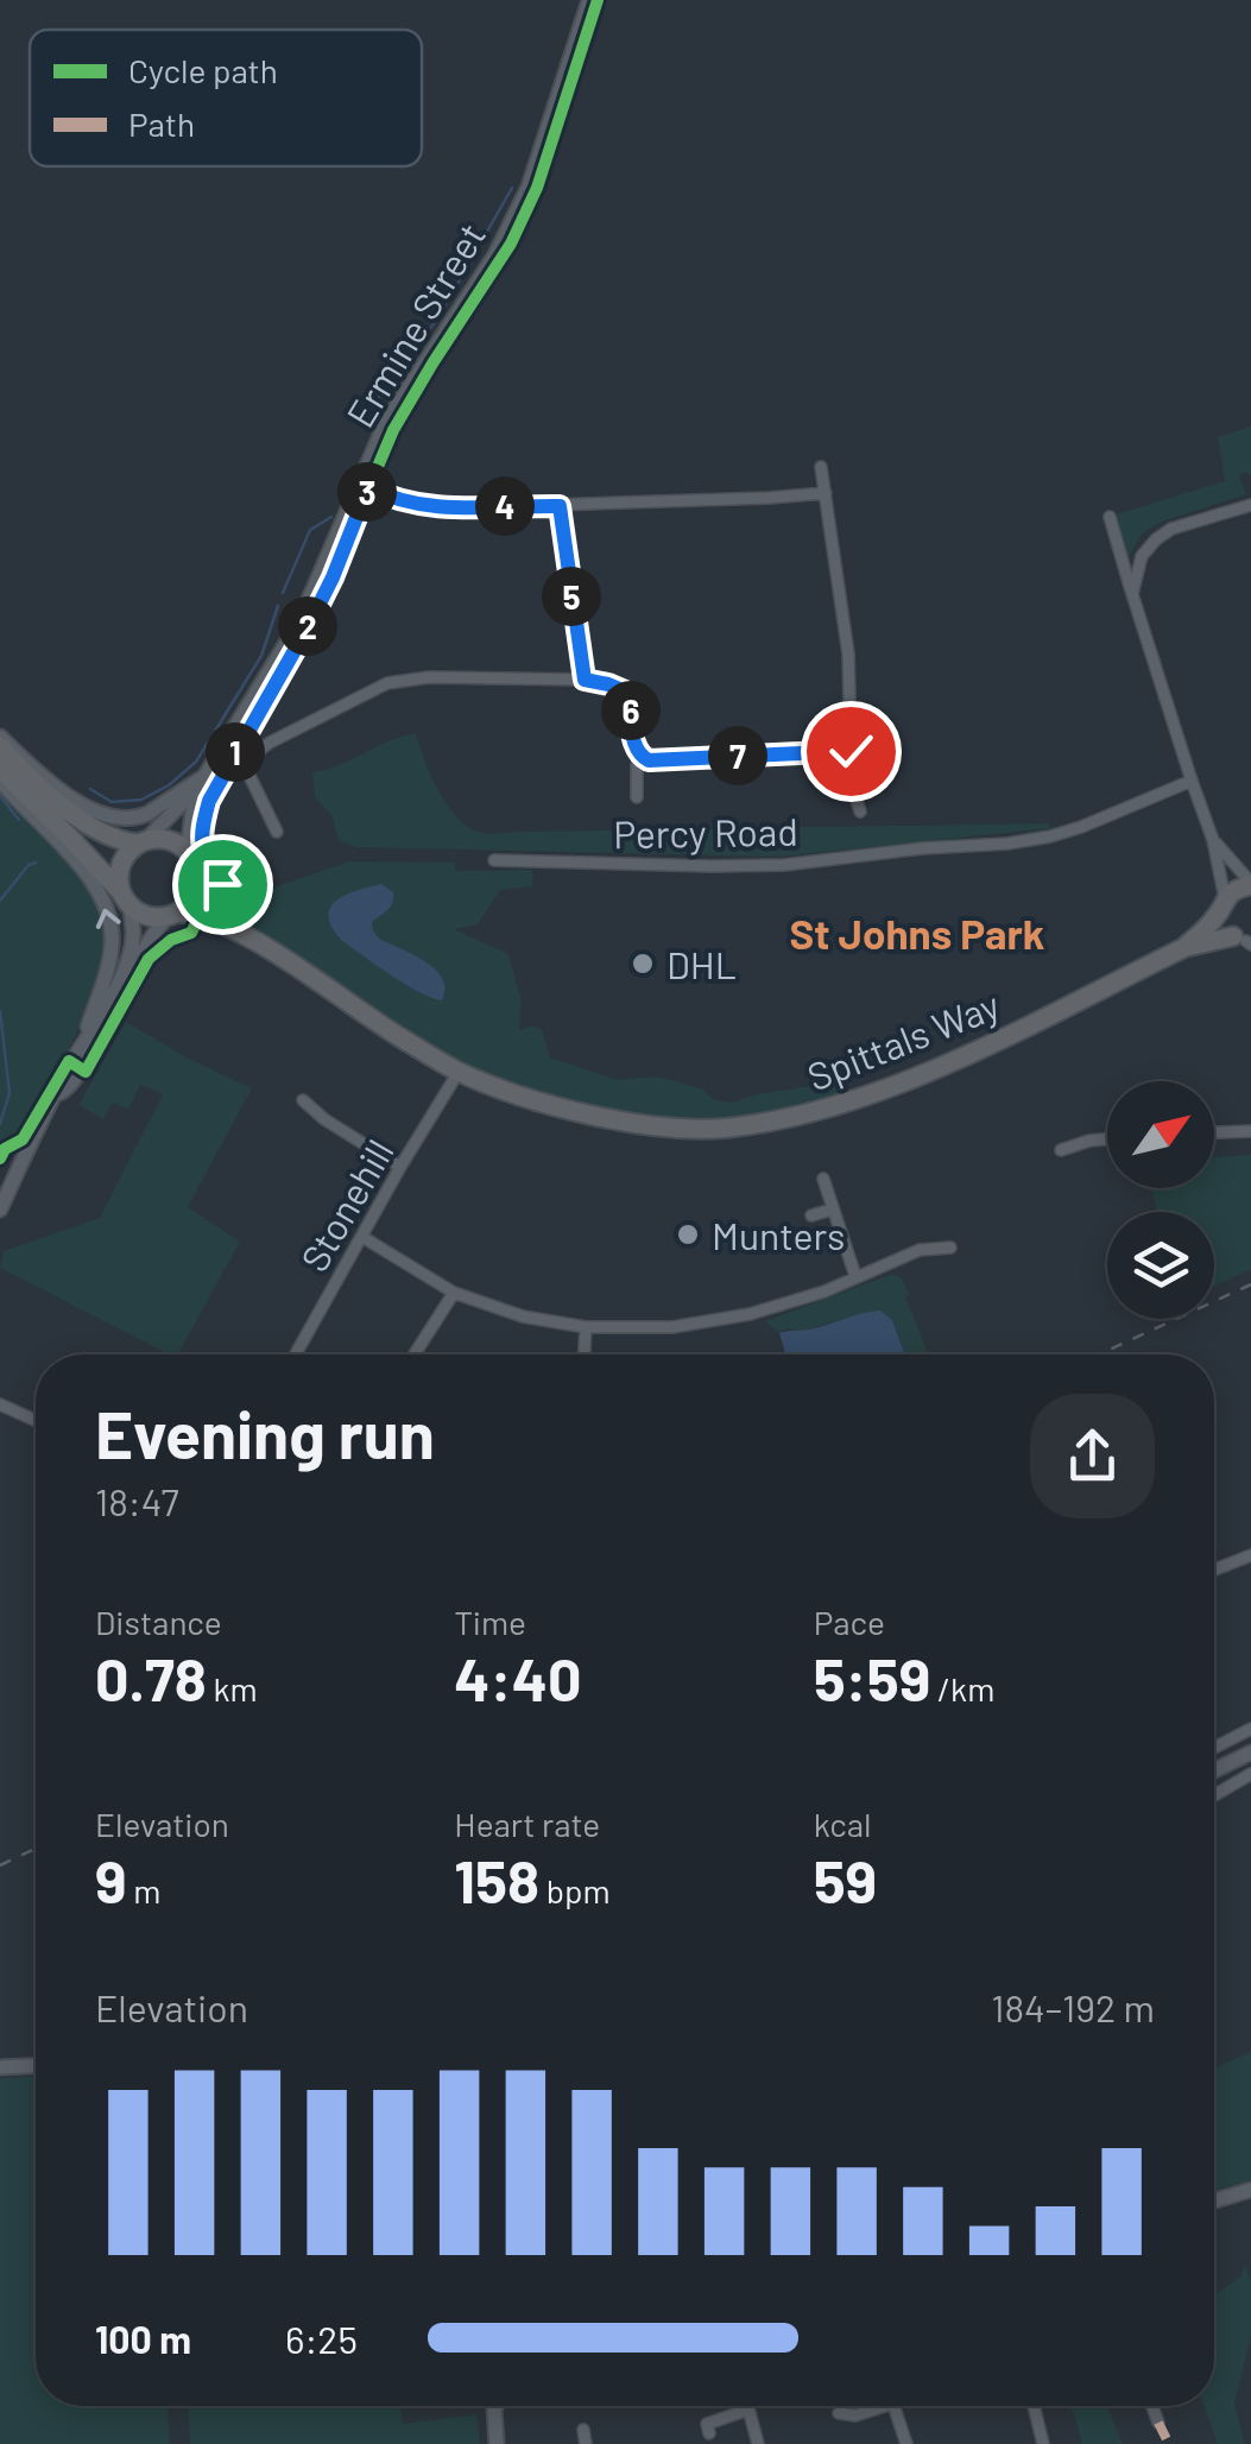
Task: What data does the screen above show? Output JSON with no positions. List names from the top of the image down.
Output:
{
  "streets": {
    "highway": ["Spittals Way"],
    "street": ["Ermine Street", "Percy Road", "Stonehill"]
  },
  "crossings": [
    ["Ermine Street", "Spittals Way"],
    ["Spittals Way", "Stonehill"]
  ],
  "districts": ["St Johns Park"],
  "places": ["DHL", "Munters"],
  "legend": ["Cycle path", "Path"],
  "north": "top right",
  "page": {
    "pins": [
      "3",
      "4",
      "5",
      "2",
      "6",
      "1",
      "7"
    ],
    "heading": ["Evening run", "18:47"],
    "stats": [
      ["Distance", "0.78 km"],
      ["Time", "4:40"],
      ["Pace", "5:59 /km"],
      ["Elevation", "9 m"],
      ["Heart rate", "158 bpm"],
      ["kcal", "59"]
    ],
    "chart": ["Elevation", "184–192 m"],
    "list": [
      {
        "name": "100 m",
        "note": "6:25"
      }
    ]
  }
}
